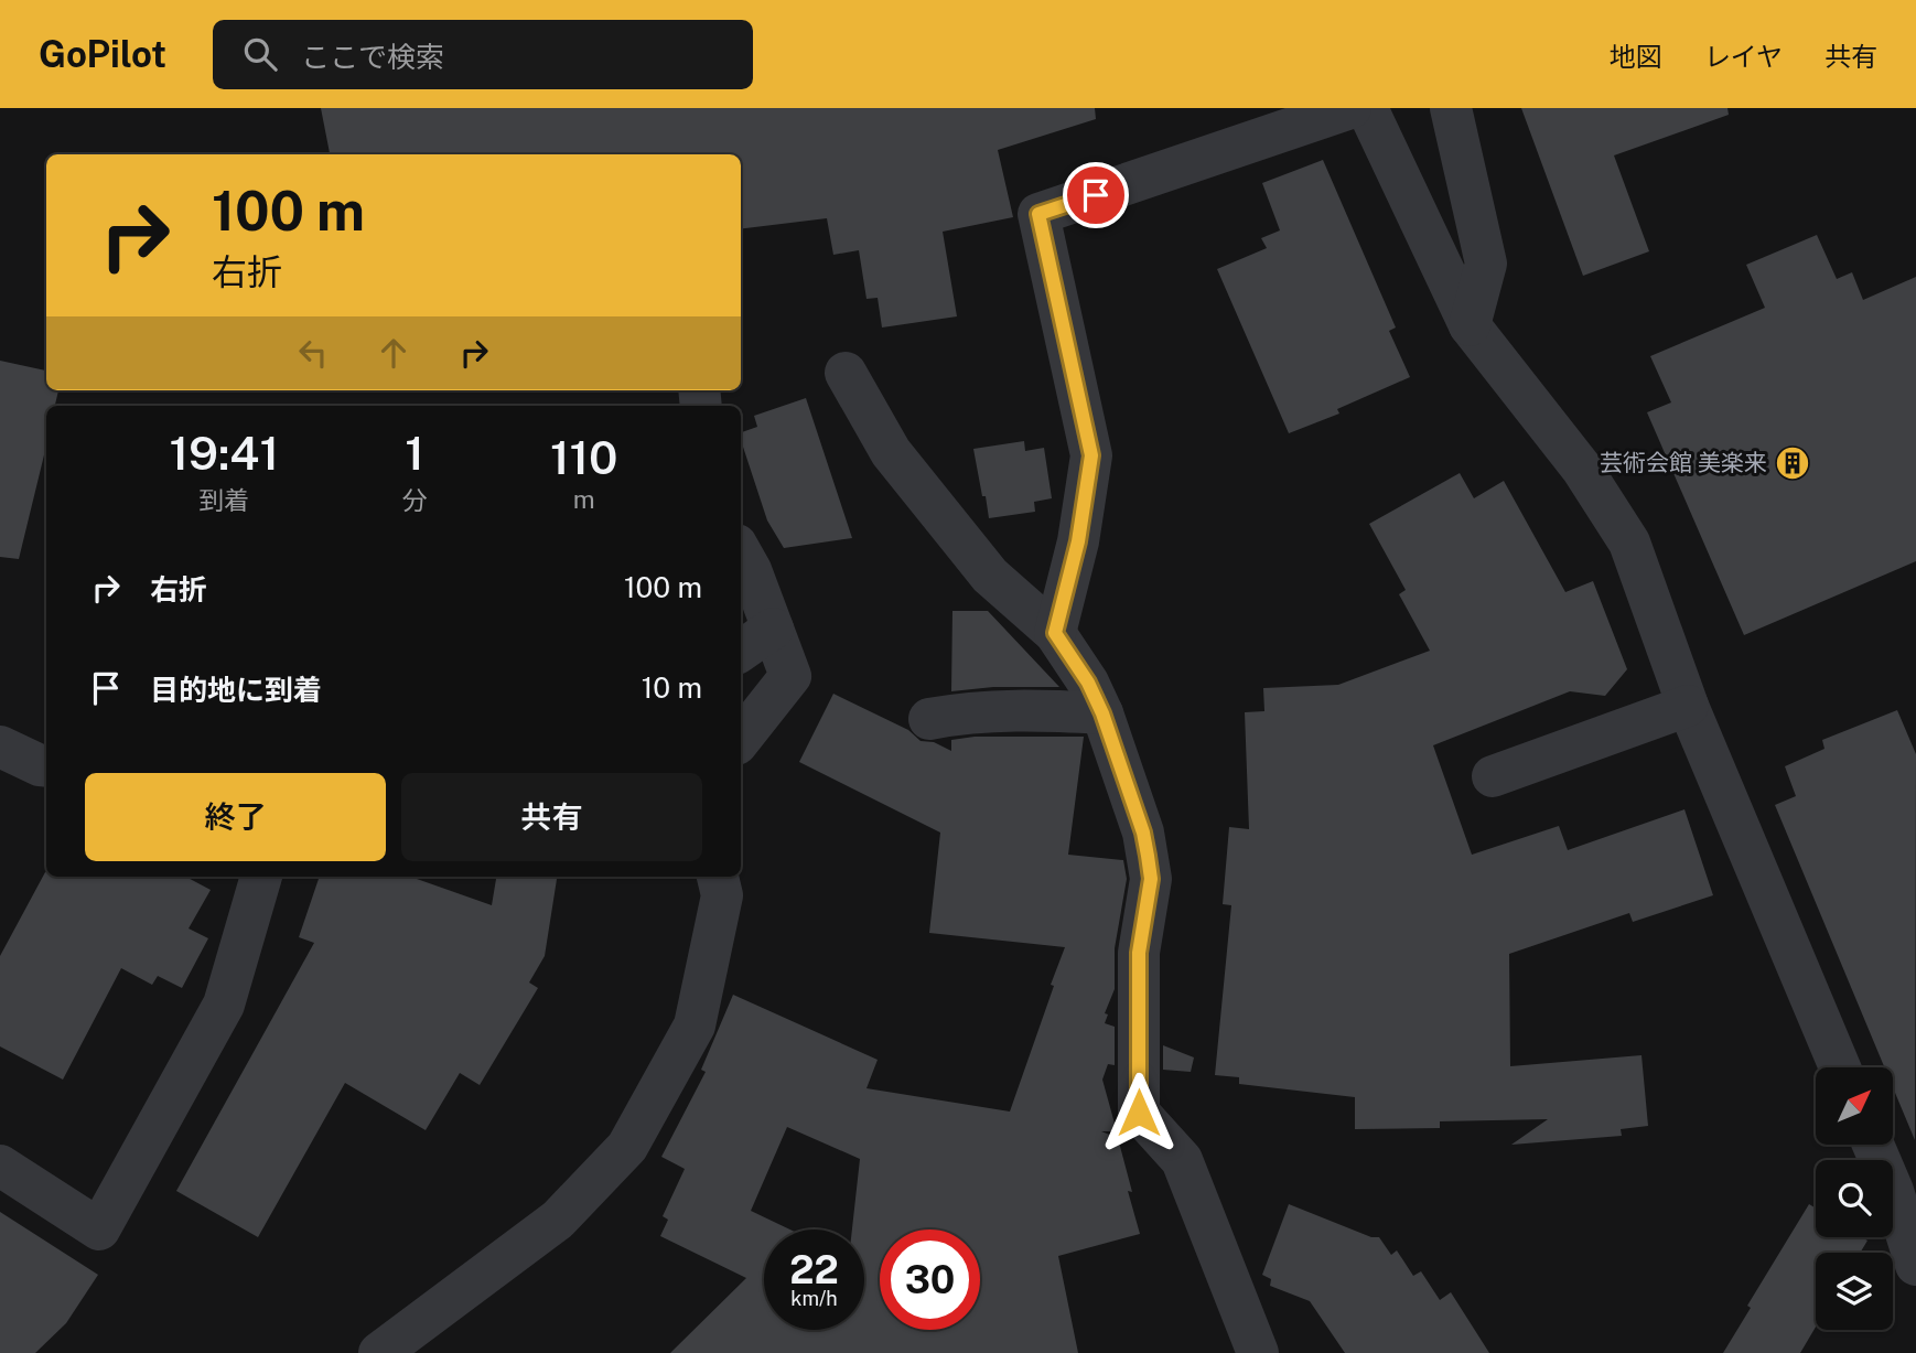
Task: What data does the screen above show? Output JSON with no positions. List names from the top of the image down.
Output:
{
  "places": {
    "building": ["芸術会館 美楽来"]
  },
  "north": "top right",
  "page": {
    "header": "GoPilot",
    "search": "ここで検索",
    "nav": ["地図", "レイヤ", "共有"],
    "turn": ["100 m", "右折"],
    "eta": [
      "19:41",
      "到着",
      "1",
      "分",
      "110",
      "m"
    ],
    "list": [
      {
        "name": "右折",
        "value": "100 m"
      },
      {
        "name": "目的地に到着",
        "value": "10 m"
      }
    ],
    "buttons": ["終了", "共有"],
    "speed": "22 km/h",
    "limit": "30"
  }
}
